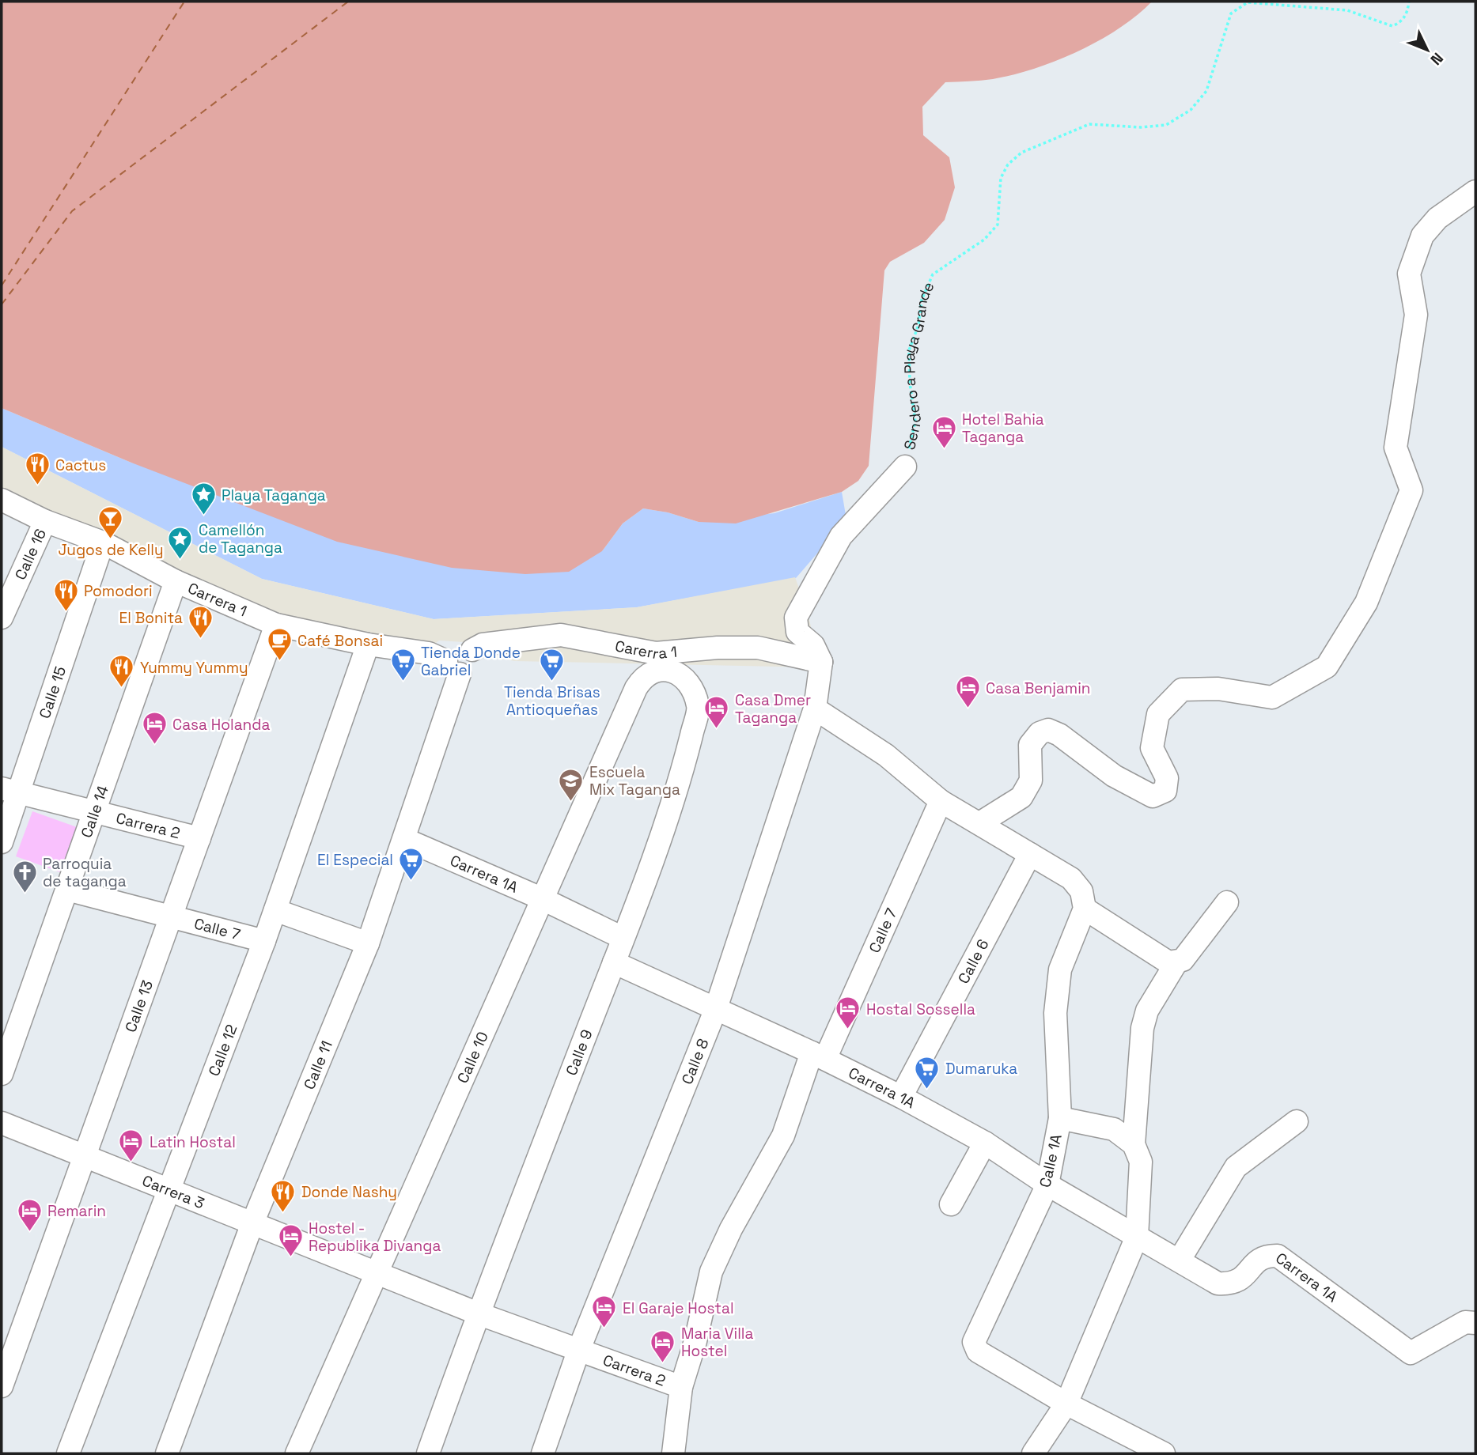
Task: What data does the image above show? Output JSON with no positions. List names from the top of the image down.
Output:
{
  "streets": {
    "street": [
      "Sendero a Playa Grande",
      "Calle 16",
      "Carrera 1",
      "Carerra 1",
      "Calle 15",
      "Calle 14",
      "Carrera 2",
      "Carrera 1A",
      "Calle 7",
      "Calle 6",
      "Calle 13",
      "Calle 12",
      "Calle 9",
      "Calle 10",
      "Calle 8",
      "Calle 11",
      "Calle 1A",
      "Carrera 3"
    ]
  },
  "crossings": [
    ["Sendero a Playa Grande", "Carerra 1"],
    ["Sendero a Playa Grande", "Calle 8"],
    ["Calle 16", "Carrera 1"],
    ["Carrera 1", "Calle 15"],
    ["Carrera 1", "Calle 14"],
    ["Carrera 1", "Calle 13"],
    ["Carrera 1", "Calle 12"],
    ["Carrera 1", "Calle 11"],
    ["Carerra 1", "Calle 8"],
    ["Carerra 1", "Calle 11"],
    ["Calle 15", "Carrera 2"],
    ["Calle 14", "Carrera 2"],
    ["Carrera 2", "Carrera 1A"],
    ["Carrera 2", "Calle 7"],
    ["Carrera 2", "Calle 13"],
    ["Carrera 2", "Calle 9"],
    ["Carrera 2", "Calle 10"],
    ["Carrera 2", "Calle 8"],
    ["Carrera 2", "Calle 11"],
    ["Carrera 2", "Carrera 3"],
    ["Carrera 1A", "Calle 7"],
    ["Carrera 1A", "Calle 6"],
    ["Carrera 1A", "Calle 9"],
    ["Carrera 1A", "Calle 10"],
    ["Carrera 1A", "Calle 8"],
    ["Carrera 1A", "Calle 11"],
    ["Carrera 1A", "Calle 1A"],
    ["Calle 7", "Calle 13"],
    ["Calle 7", "Calle 12"],
    ["Calle 13", "Carrera 3"],
    ["Calle 12", "Carrera 3"],
    ["Calle 9", "Calle 10"],
    ["Calle 11", "Carrera 3"]
  ],
  "places": {
    "hotel": [
      "Hotel Bahia Taganga",
      "Casa Benjamin",
      "Casa Dmer Taganga",
      "Casa Holanda",
      "Hostal Sossella",
      "Latin Hostal",
      "Remarin",
      "Hostel - Republika Divanga",
      "El Garaje Hostal",
      "Maria Villa Hostel"
    ],
    "restaurant": [
      "Cactus",
      "Pomodori",
      "El Bonita",
      "Yummy Yummy",
      "Donde Nashy"
    ],
    "place": ["Playa Taganga", "Camellón de Taganga"],
    "bar": ["Jugos de Kelly"],
    "cafe": ["Café Bonsai"],
    "supermarket": [
      "Tienda Donde Gabriel",
      "Tienda Brisas Antioqueñas",
      "El Especial",
      "Dumaruka"
    ],
    "school or university": ["Escuela Mix Taganga"],
    "church": ["Parroquia de taganga"]
  },
  "north": "bottom right"
}
